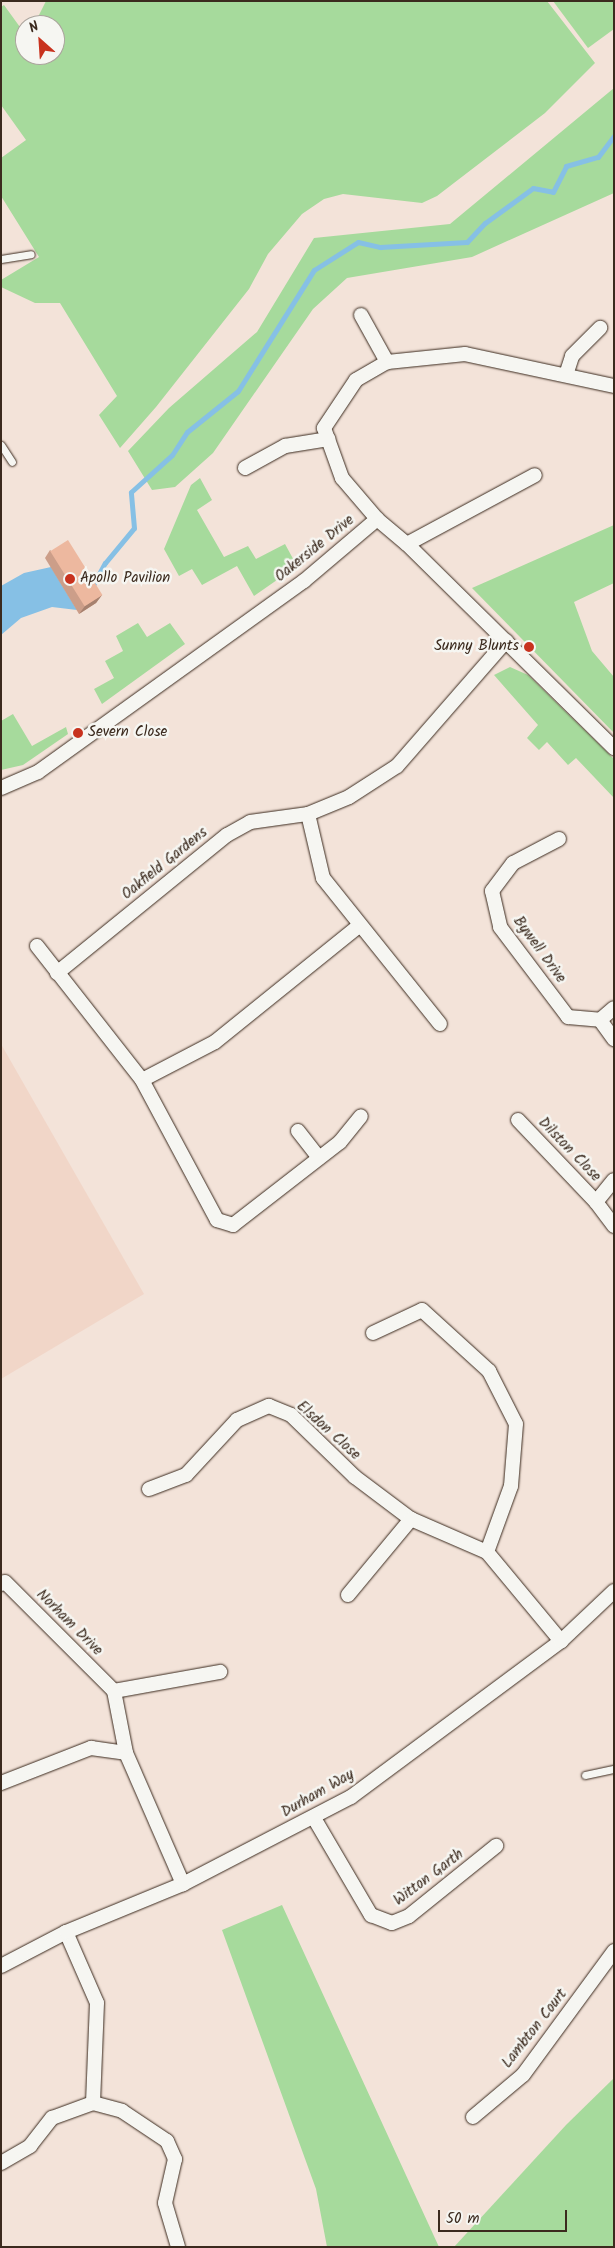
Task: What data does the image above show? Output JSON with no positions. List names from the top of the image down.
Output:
{
  "streets": {
    "street": [
      "Oakerside Drive",
      "Oakfield Gardens",
      "Bywell Drive",
      "Dilston Close",
      "Elsdon Close",
      "Norham Drive",
      "Durham Way",
      "Witton Garth",
      "Lambton Court"
    ]
  },
  "crossings": [
    ["Oakerside Drive", "Oakfield Gardens"],
    ["Elsdon Close", "Durham Way"],
    ["Durham Way", "Witton Garth"]
  ],
  "places": ["Apollo Pavilion", "Sunny Blunts", "Severn Close"],
  "scale_bar": "50 m",
  "north": "top left"
}
